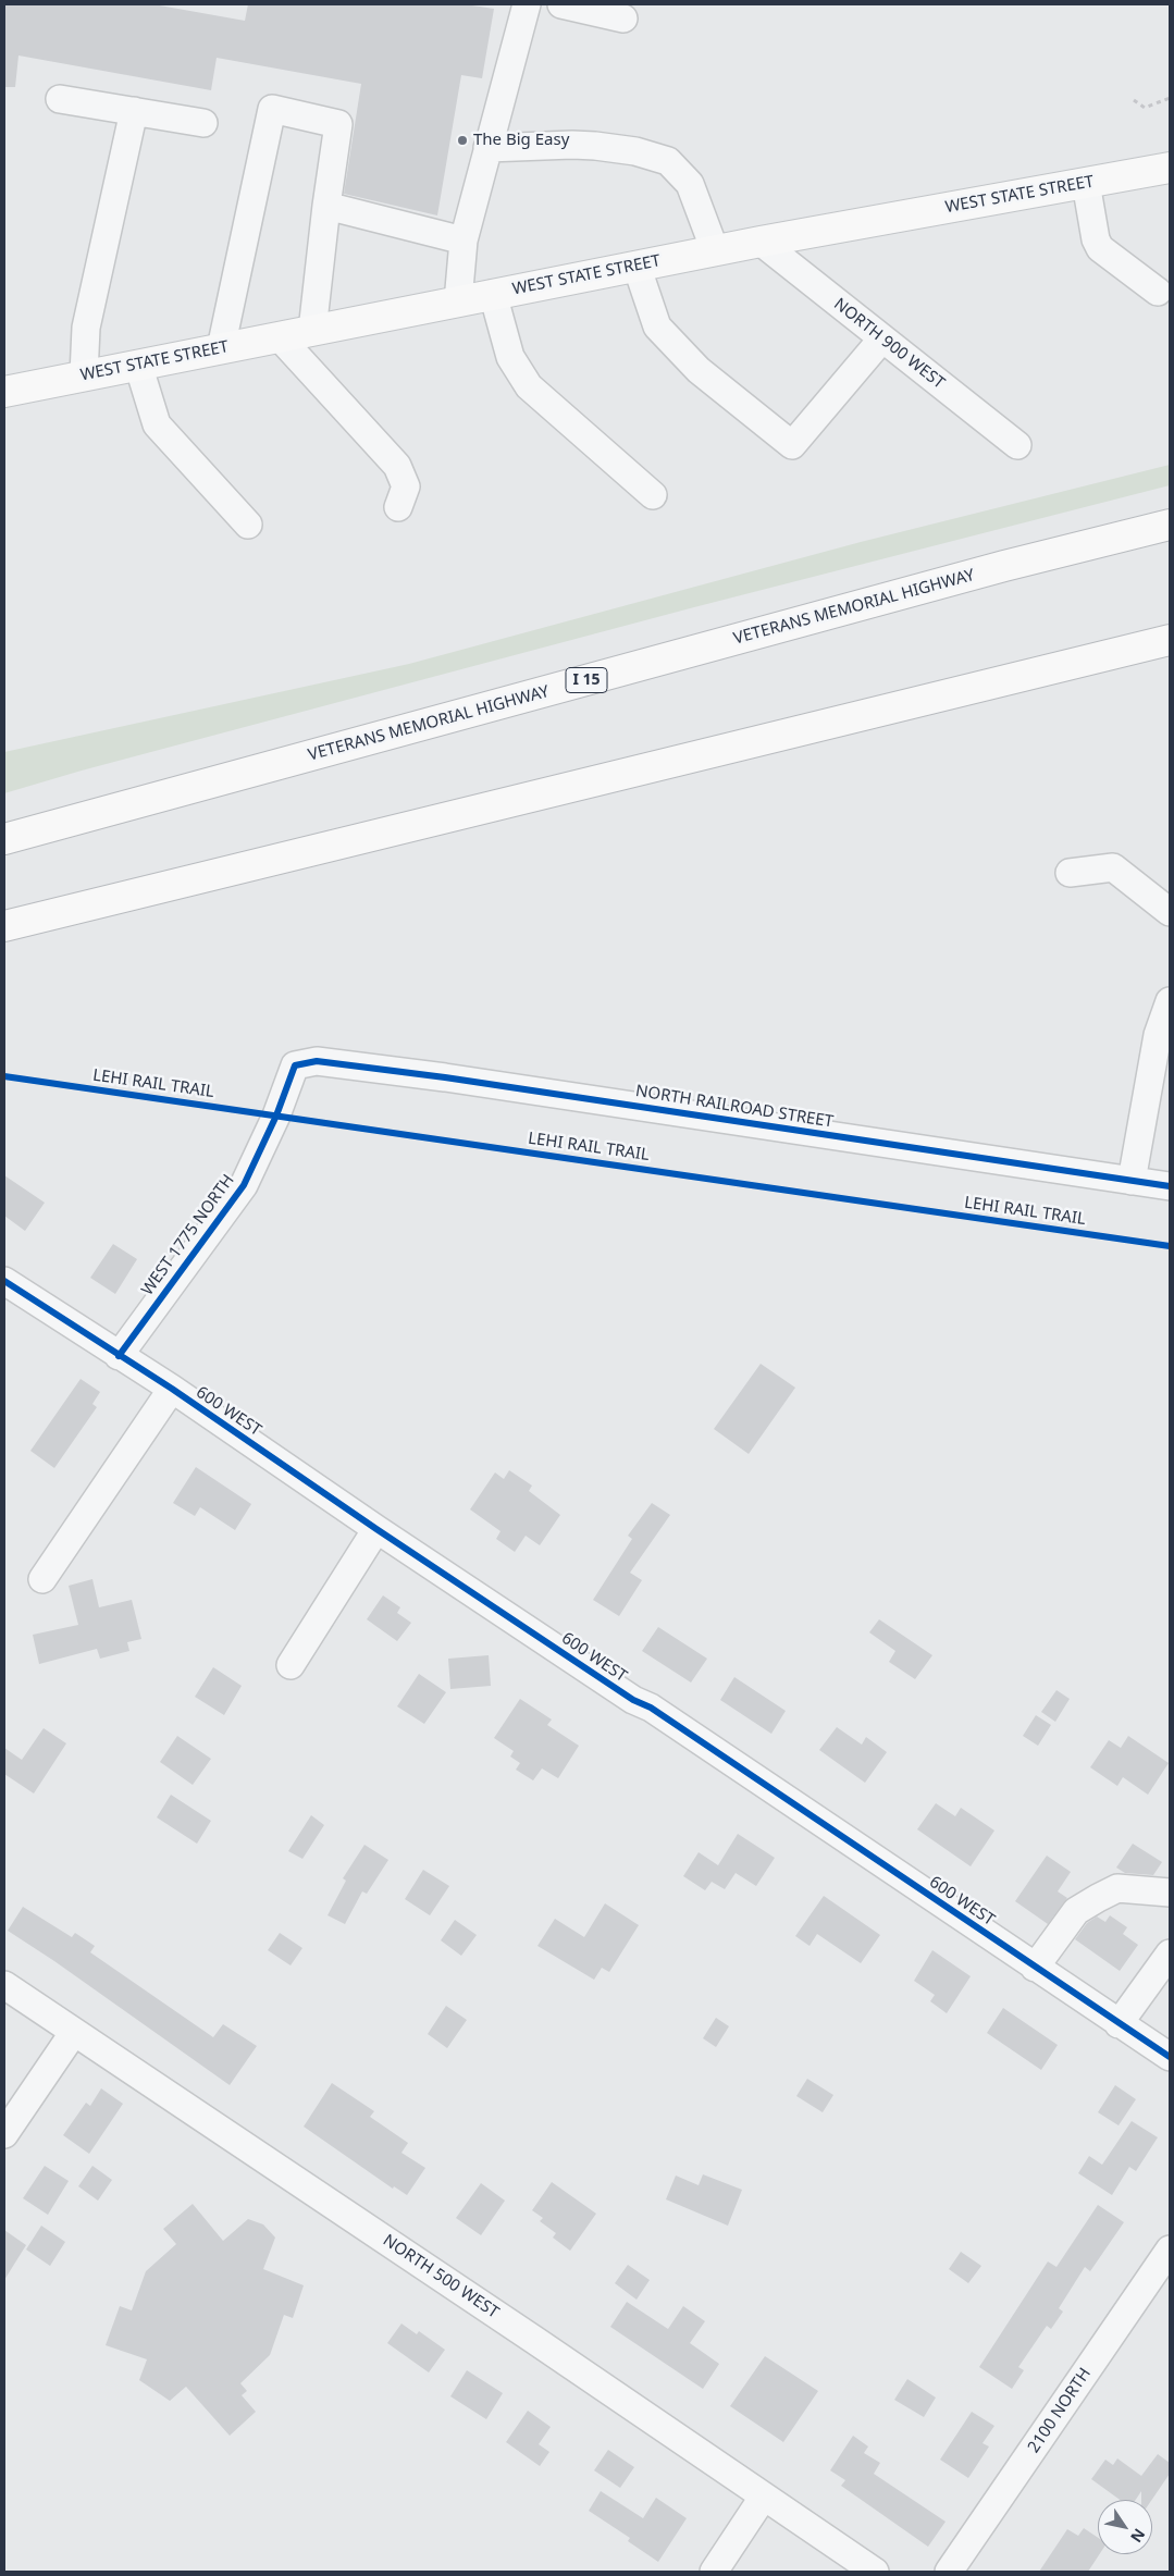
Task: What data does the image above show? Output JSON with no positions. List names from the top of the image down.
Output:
{
  "streets": {
    "main road": ["WEST STATE STREET", "VETERANS MEMORIAL HIGHWAY", "I 15"],
    "street": [
      "NORTH 900 WEST",
      "NORTH RAILROAD STREET",
      "WEST 1775 NORTH",
      "600 WEST",
      "NORTH 500 WEST",
      "2100 NORTH"
    ],
    "cycle path": ["LEHI RAIL TRAIL"]
  },
  "crossings": [
    ["WEST STATE STREET", "NORTH 900 WEST"],
    ["NORTH RAILROAD STREET", "WEST 1775 NORTH"],
    ["WEST 1775 NORTH", "600 WEST"]
  ],
  "places": ["The Big Easy"],
  "north": "bottom right"
}
